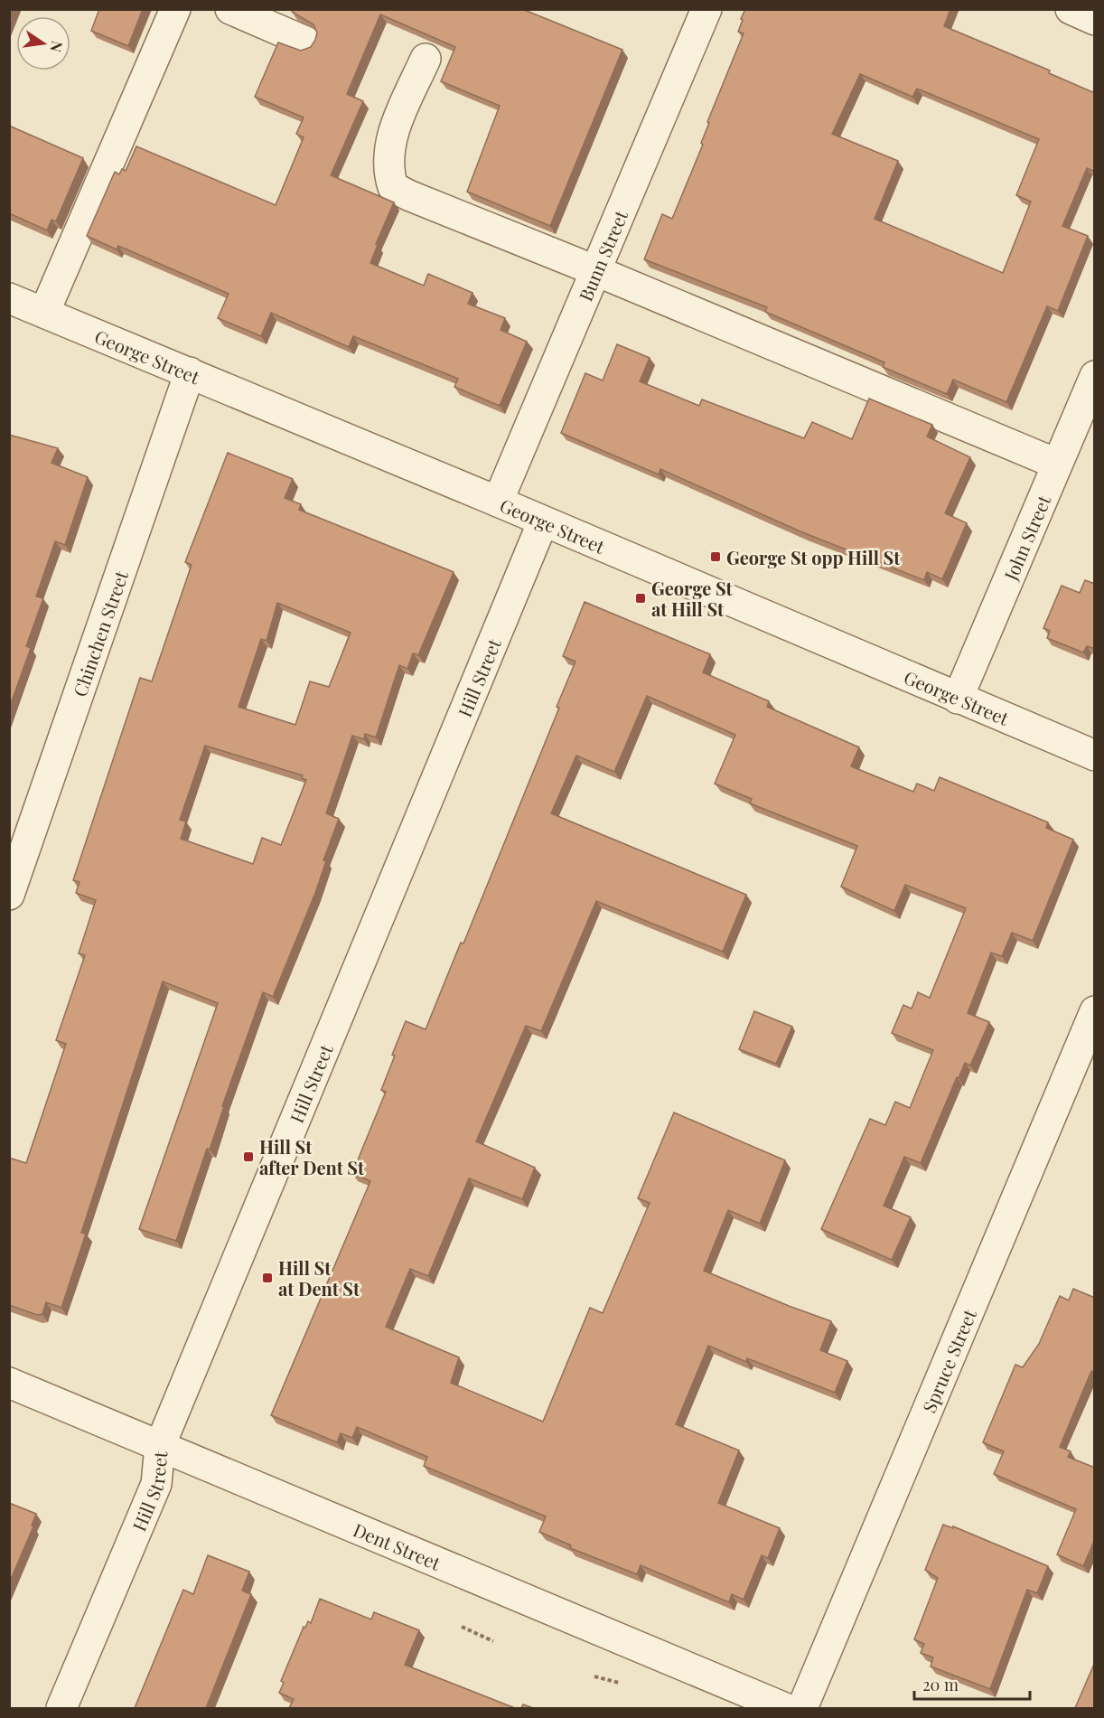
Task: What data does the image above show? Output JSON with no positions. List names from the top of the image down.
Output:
{
  "streets": {
    "street": [
      "Bunn Street",
      "George Street",
      "John Street",
      "Chinchen Street",
      "Hill Street",
      "Spruce Street",
      "Dent Street"
    ]
  },
  "crossings": [
    ["Bunn Street", "George Street"],
    ["George Street", "John Street"],
    ["George Street", "Chinchen Street"],
    ["George Street", "Hill Street"],
    ["Hill Street", "Dent Street"]
  ],
  "places": {
    "transit": [
      "George St opp Hill St",
      "George St at Hill St",
      "Hill St after Dent St",
      "Hill St at Dent St"
    ]
  },
  "scale_bar": "20 m",
  "north": "right"
}
